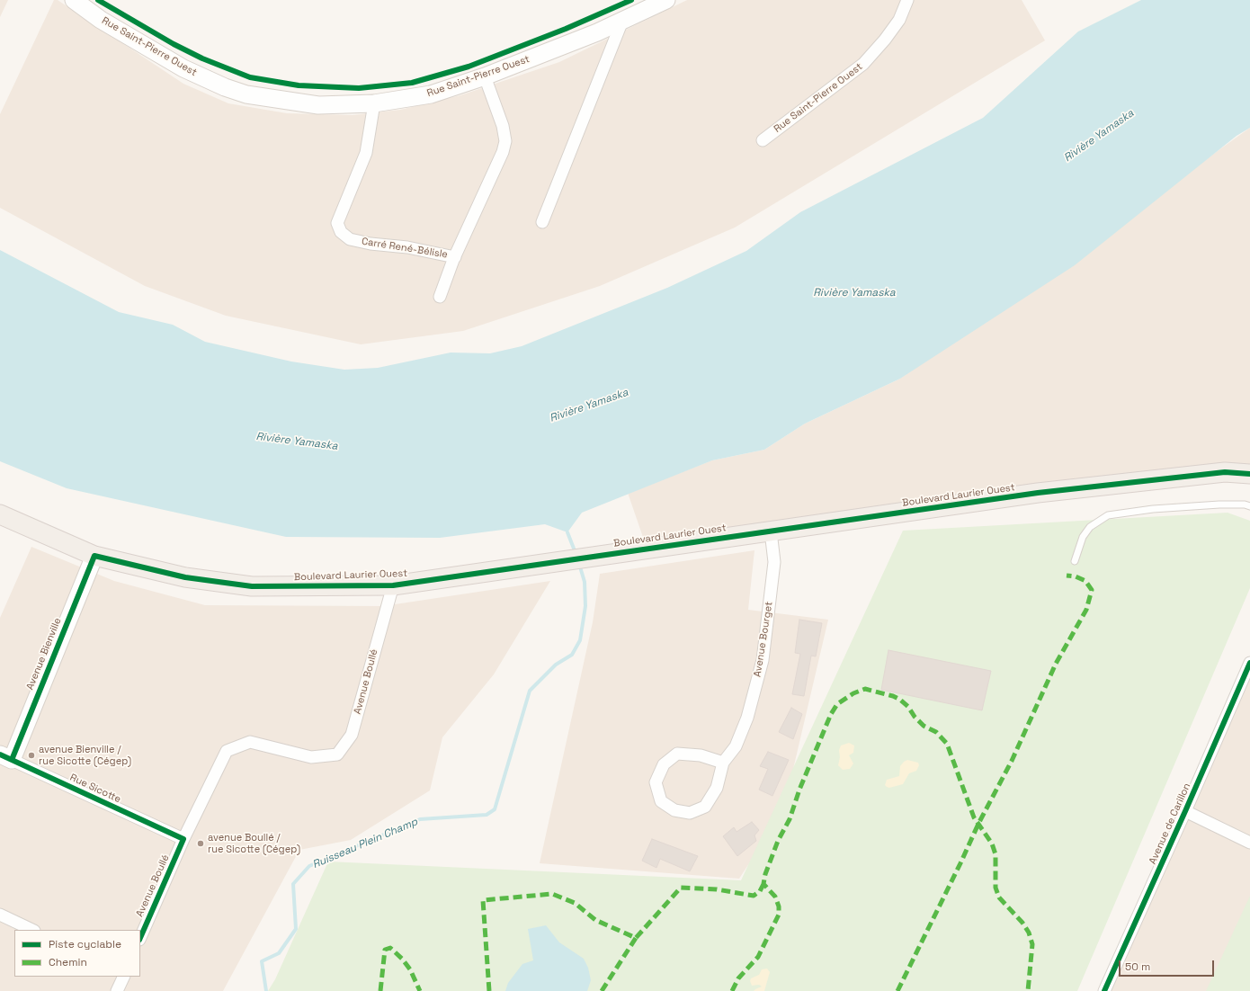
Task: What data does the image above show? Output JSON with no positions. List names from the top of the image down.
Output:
{
  "streets": {
    "main road": ["Boulevard Laurier Ouest"],
    "street": [
      "Rue Saint-Pierre Ouest",
      "Carré René-Bélisle",
      "Avenue Bourget",
      "Avenue Bienville",
      "Avenue Boullé",
      "Rue Sicotte",
      "Avenue de Carillon"
    ]
  },
  "crossings": [
    ["Rue Saint-Pierre Ouest", "Carré René-Bélisle"],
    ["Boulevard Laurier Ouest", "Avenue Bourget"],
    ["Boulevard Laurier Ouest", "Avenue Bienville"],
    ["Boulevard Laurier Ouest", "Avenue Boullé"],
    ["Avenue Bienville", "Rue Sicotte"],
    ["Avenue Boullé", "Rue Sicotte"]
  ],
  "water": ["Rivière Yamaska", "Ruisseau Plein Champ"],
  "places": ["avenue Bienville / rue Sicotte (Cégep)", "avenue Boullé / rue Sicotte (Cégep)"],
  "legend": ["Piste cyclable", "Chemin"],
  "scale_bar": "50 m"
}
